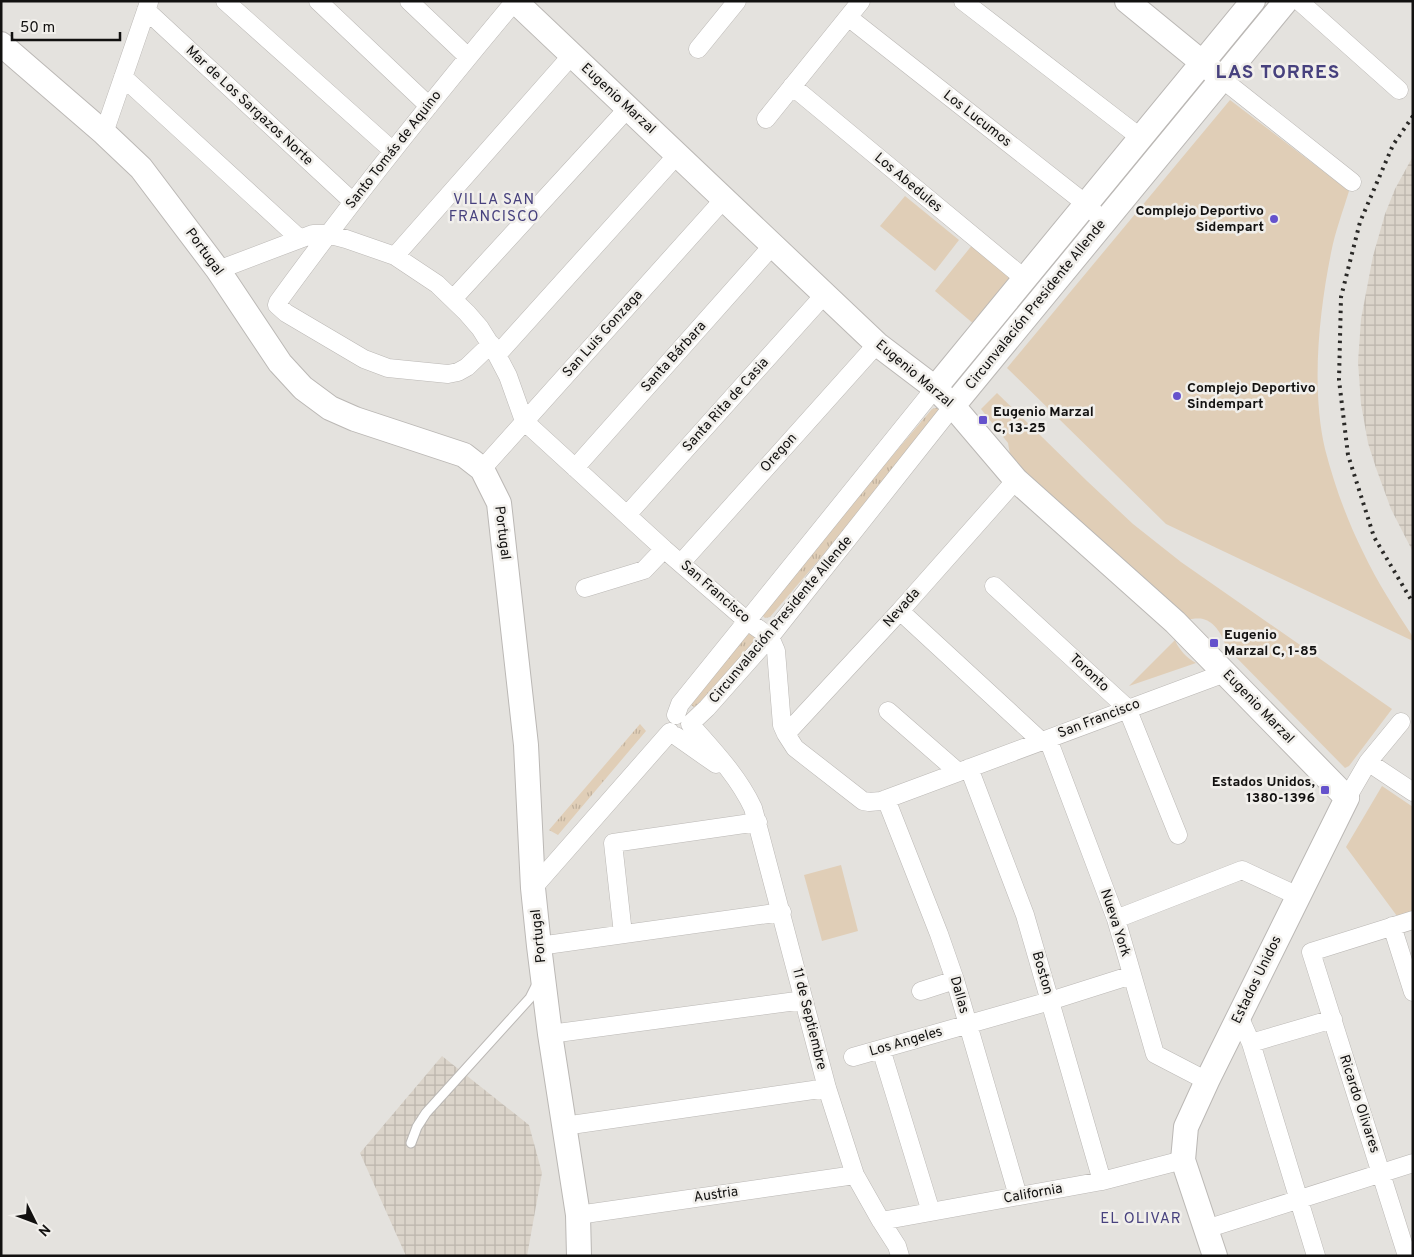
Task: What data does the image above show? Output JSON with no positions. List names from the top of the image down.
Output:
{
  "streets": {
    "main road": [
      "Eugenio Marzal",
      "Portugal",
      "Circunvalación Presidente Allende",
      "Estados Unidos"
    ],
    "street": [
      "Mar de Los Sargazos Norte",
      "Los Lucumos",
      "Santo Tomás de Aquino",
      "Los Abedules",
      "San Luis Gonzaga",
      "Santa Bárbara",
      "Santa Rita de Casia",
      "Oregon",
      "San Francisco",
      "Nevada",
      "Toronto",
      "Nueva York",
      "Boston",
      "Dallas",
      "11 de Septiembre",
      "Los Angeles",
      "Ricardo Olivares",
      "California",
      "Austria"
    ]
  },
  "crossings": [
    ["Eugenio Marzal", "Santo Tomás de Aquino"],
    ["Eugenio Marzal", "Circunvalación Presidente Allende"],
    ["Eugenio Marzal", "San Luis Gonzaga"],
    ["Eugenio Marzal", "Santa Bárbara"],
    ["Eugenio Marzal", "Santa Rita de Casia"],
    ["Eugenio Marzal", "Oregon"],
    ["Eugenio Marzal", "San Francisco"],
    ["Eugenio Marzal", "Nevada"],
    ["Eugenio Marzal", "Estados Unidos"],
    ["Mar de Los Sargazos Norte", "Santo Tomás de Aquino"],
    ["Los Lucumos", "Circunvalación Presidente Allende"],
    ["Santo Tomás de Aquino", "San Francisco"],
    ["Los Abedules", "Circunvalación Presidente Allende"],
    ["Portugal", "San Luis Gonzaga"],
    ["Portugal", "San Francisco"],
    ["Portugal", "Austria"],
    ["Circunvalación Presidente Allende", "San Francisco"],
    ["Circunvalación Presidente Allende", "11 de Septiembre"],
    ["San Luis Gonzaga", "San Francisco"],
    ["Santa Bárbara", "San Francisco"],
    ["Santa Rita de Casia", "San Francisco"],
    ["Oregon", "San Francisco"],
    ["San Francisco", "Nevada"],
    ["San Francisco", "Toronto"],
    ["San Francisco", "Nueva York"],
    ["San Francisco", "Boston"],
    ["San Francisco", "Dallas"],
    ["Nevada", "Nueva York"],
    ["Nueva York", "Estados Unidos"],
    ["Nueva York", "Los Angeles"],
    ["Boston", "Los Angeles"],
    ["Boston", "California"],
    ["Estados Unidos", "California"],
    ["Dallas", "Los Angeles"],
    ["Dallas", "California"],
    ["11 de Septiembre", "California"],
    ["11 de Septiembre", "Austria"]
  ],
  "districts": ["LAS TORRES", "VILLA SAN FRANCISCO", "EL OLIVAR"],
  "places": {
    "other": ["Complejo Deportivo Sidempart", "Complejo Deportivo Sindempart"],
    "transit": ["Eugenio Marzal C, 13-25", "Eugenio Marzal C, 1-85", "Estados Unidos, 1380-1396"]
  },
  "scale_bar": "50 m",
  "north": "bottom right"
}
